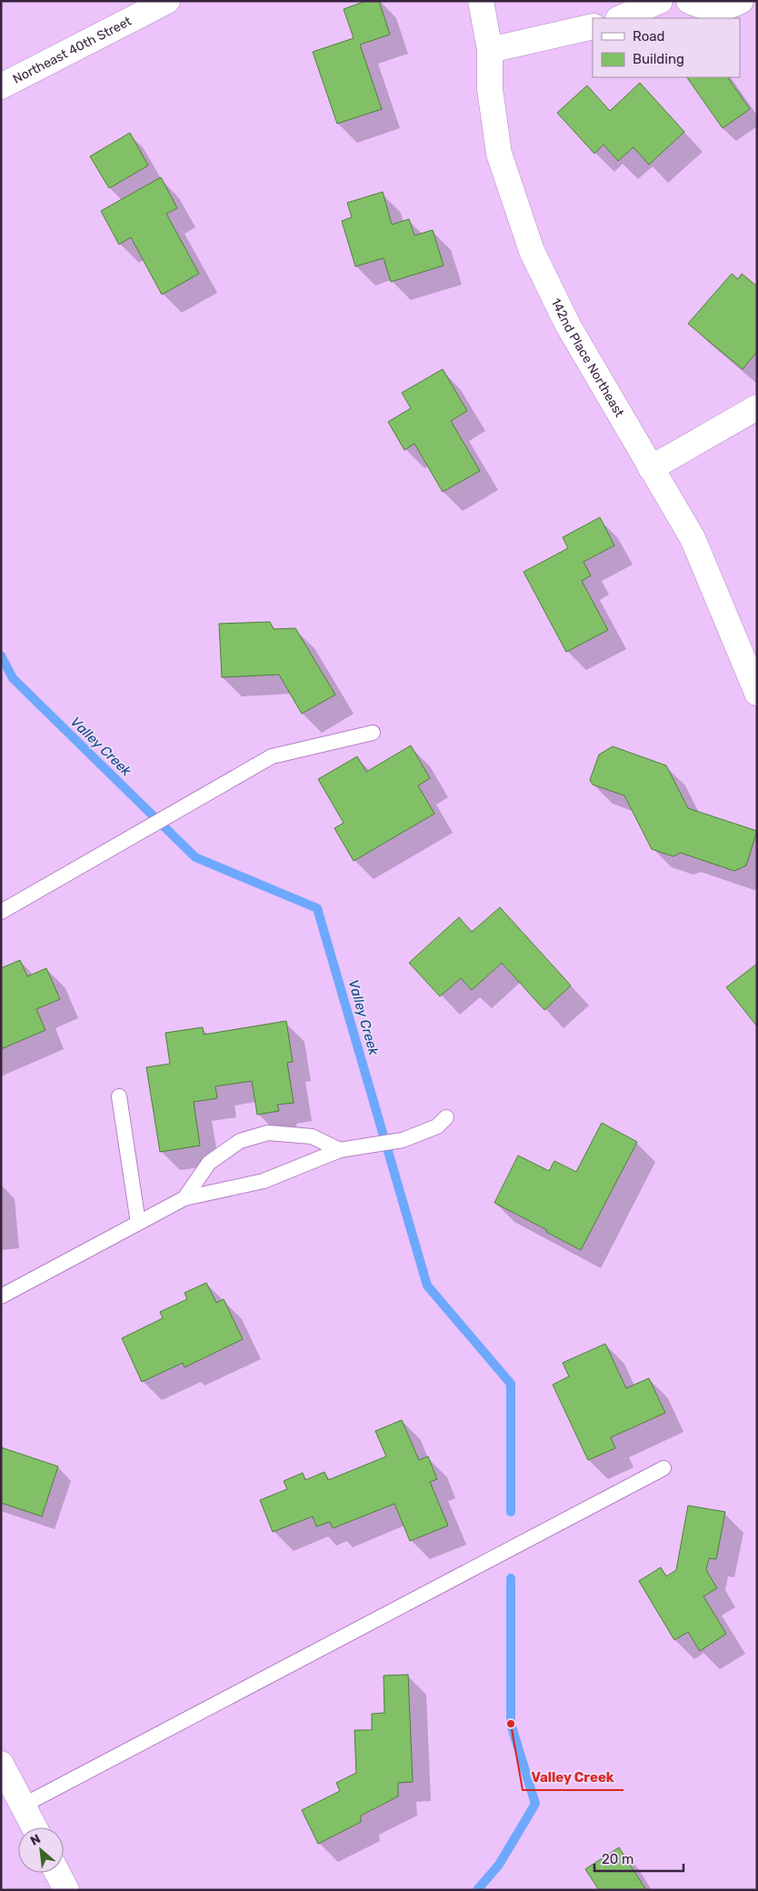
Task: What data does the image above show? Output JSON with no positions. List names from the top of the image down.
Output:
{
  "streets": {
    "street": ["Northeast 40th Street", "142nd Place Northeast"]
  },
  "water": ["Valley Creek"],
  "places": ["Valley Creek"],
  "legend": ["Road", "Building"],
  "scale_bar": "20 m",
  "north": "top left"
}
